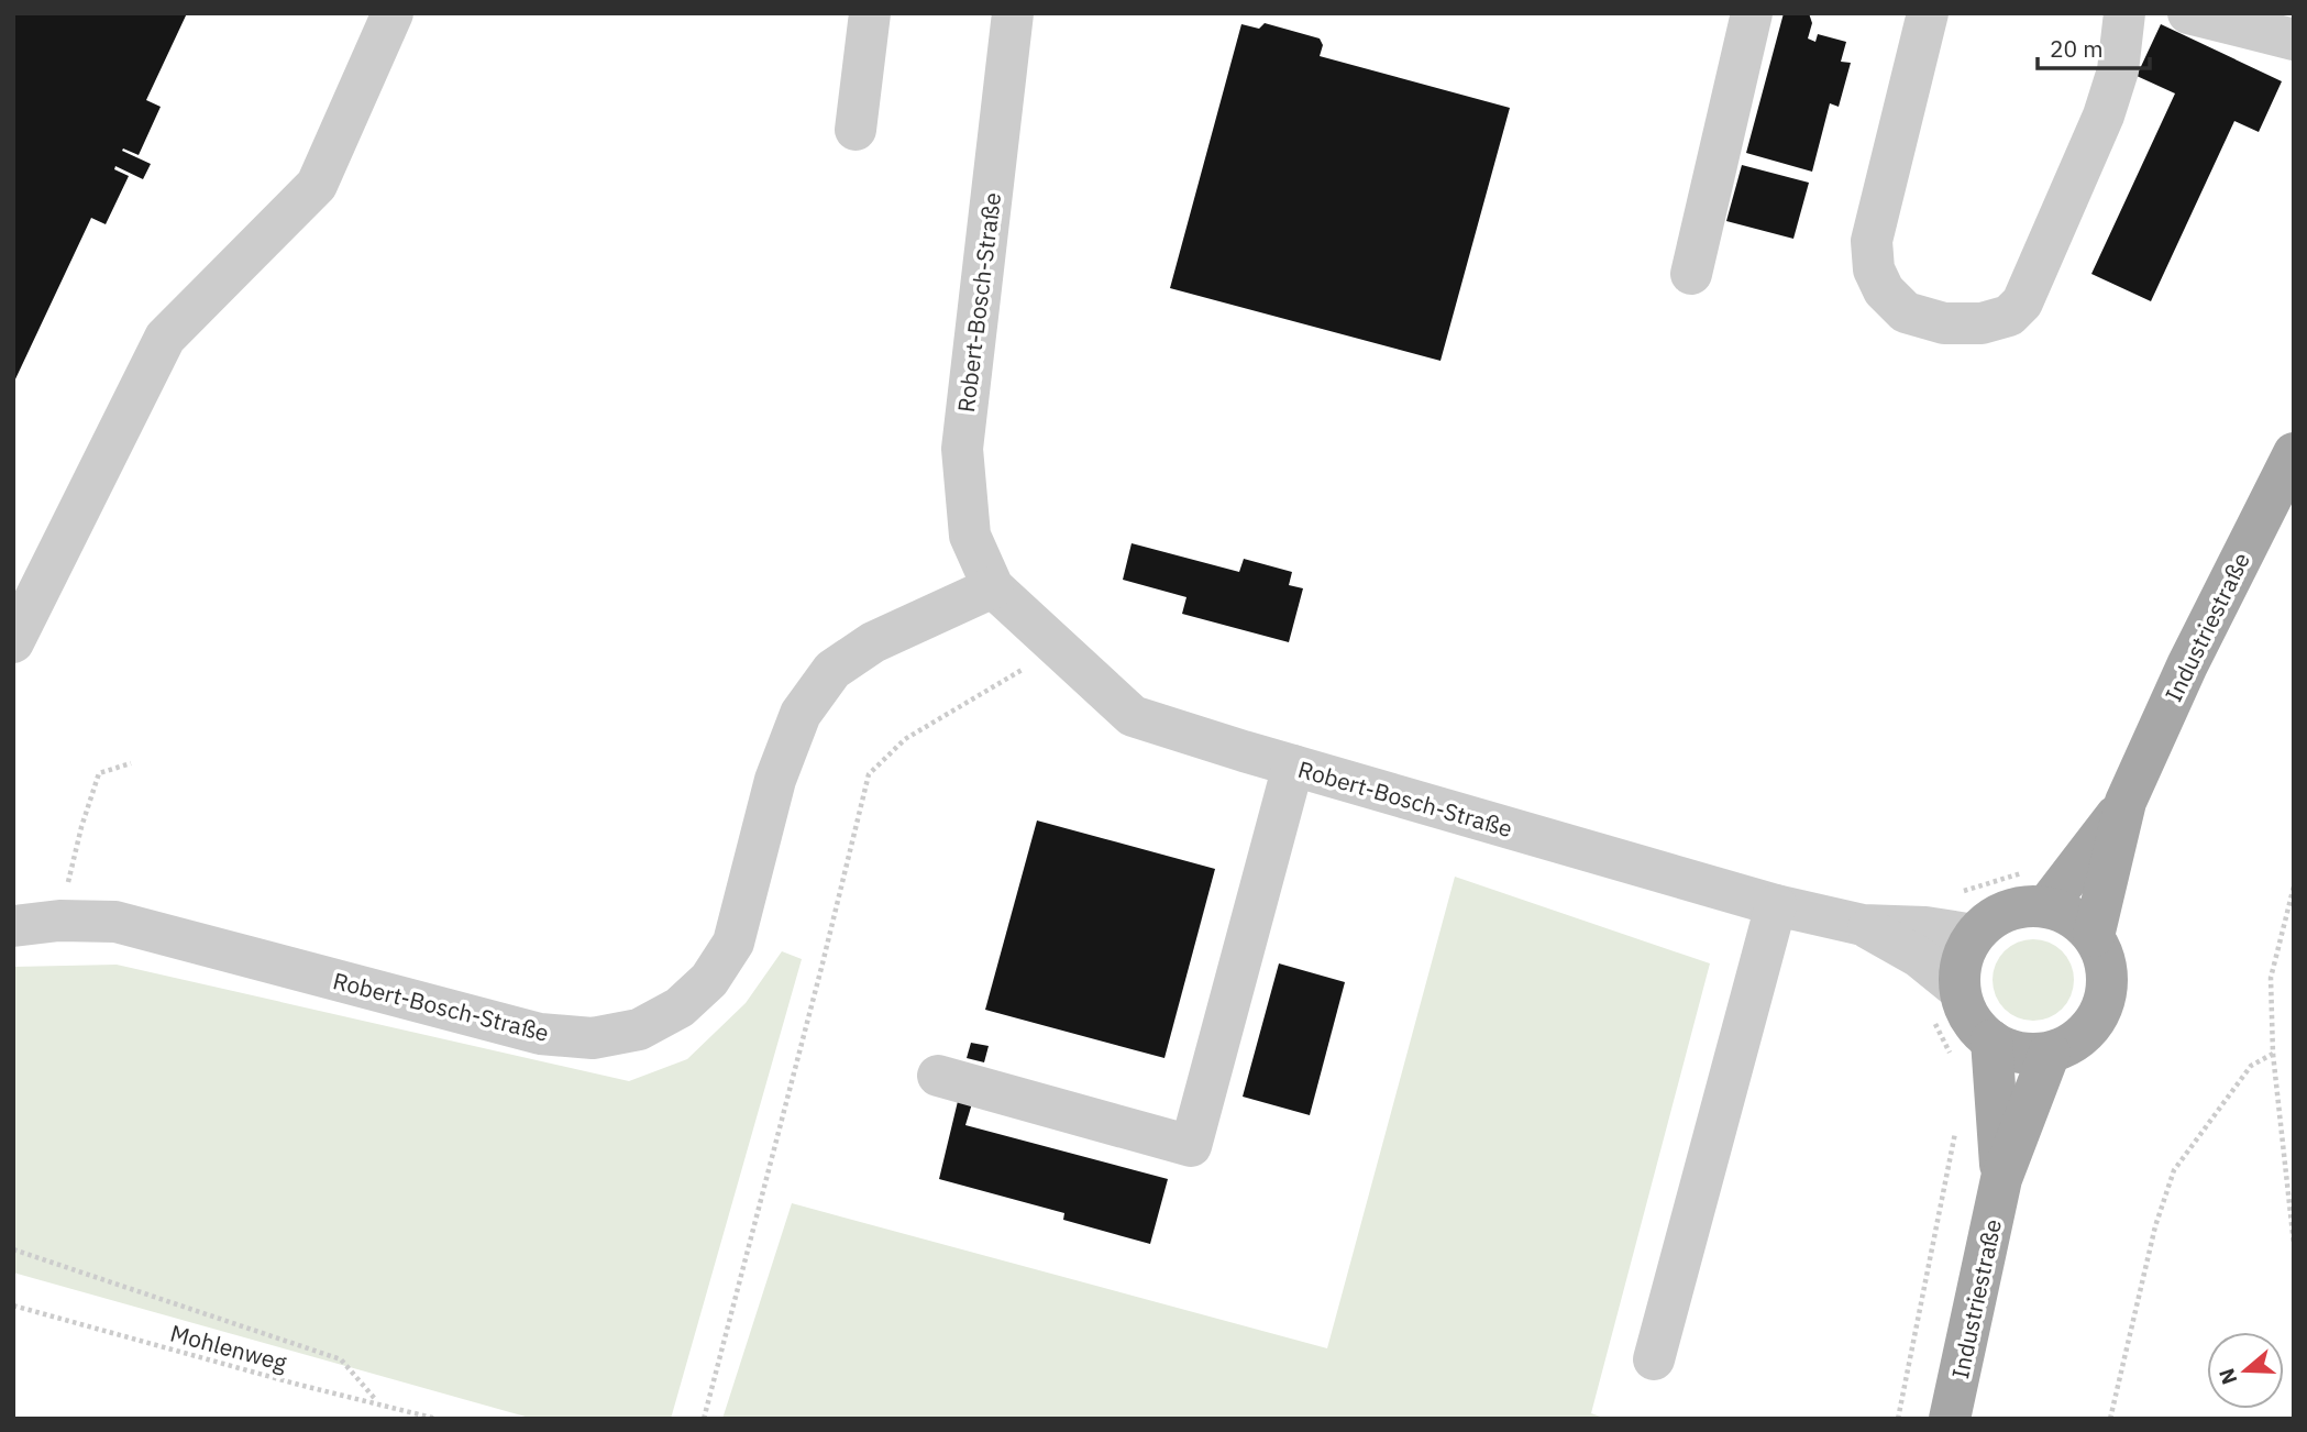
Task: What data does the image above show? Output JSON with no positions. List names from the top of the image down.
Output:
{
  "streets": {
    "main road": ["Industriestraße"],
    "street": ["Robert-Bosch-Straße"],
    "path": ["Mohlenweg"]
  },
  "crossings": [
    ["Robert-Bosch-Straße", "Industriestraße"]
  ],
  "scale_bar": "20 m",
  "north": "left"
}
